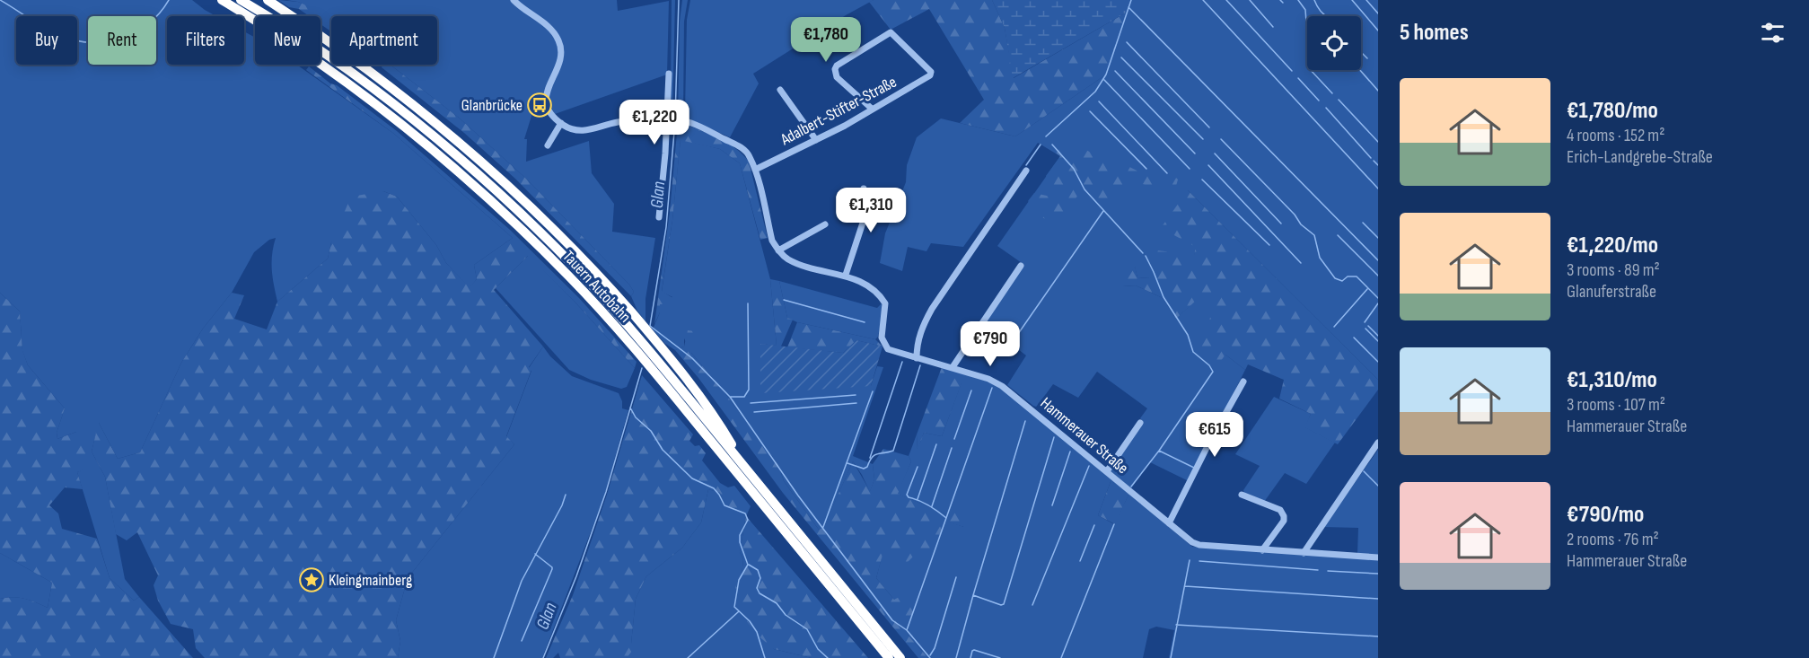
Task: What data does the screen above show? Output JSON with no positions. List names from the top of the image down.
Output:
{
  "streets": {
    "highway": ["Tauern Autobahn"],
    "street": ["Adalbert-Stifter-Straße", "Hammerauer Straße"]
  },
  "water": ["Glan"],
  "places": {
    "bus stop": ["Glanbrücke"],
    "place": ["Kleingmainberg"]
  },
  "page": {
    "heading": "5 homes",
    "chip": [
      "Buy",
      "Rent",
      "Filters",
      "New",
      "Apartment"
    ],
    "price": [
      "€1,780",
      "€1,220",
      "€1,310",
      "€790",
      "€615"
    ],
    "list": [
      {
        "name": "€1,780/mo",
        "note": "4 rooms · 152 m² · Erich-Landgrebe-Straße"
      },
      {
        "name": "€1,220/mo",
        "note": "3 rooms · 89 m² · Glanuferstraße"
      },
      {
        "name": "€1,310/mo",
        "note": "3 rooms · 107 m² · Hammerauer Straße"
      },
      {
        "name": "€790/mo",
        "note": "2 rooms · 76 m² · Hammerauer Straße"
      }
    ]
  }
}
